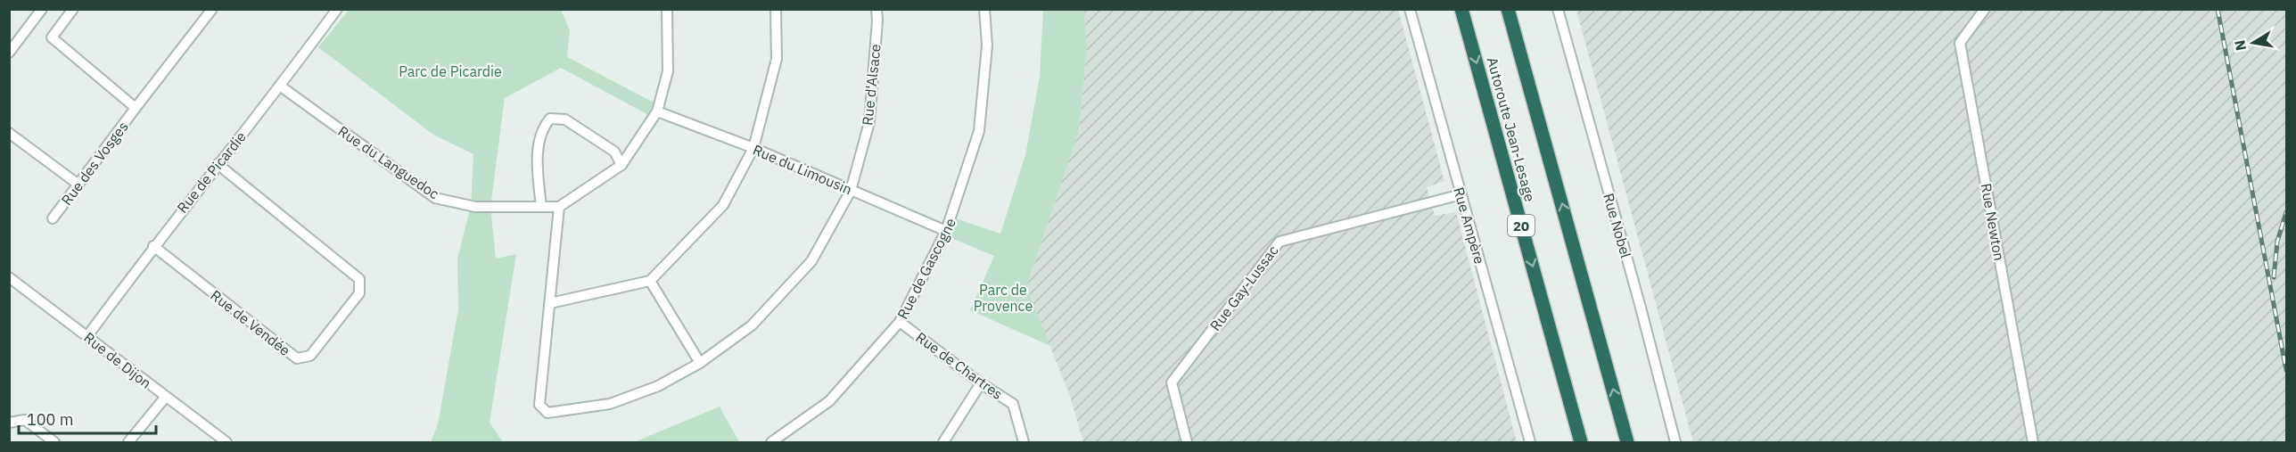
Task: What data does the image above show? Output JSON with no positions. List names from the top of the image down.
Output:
{
  "streets": {
    "highway": ["Autoroute Jean-Lesage", "20"],
    "street": [
      "Rue d'Alsace",
      "Rue du Languedoc",
      "Rue des Vosges",
      "Rue du Limousin",
      "Rue de Picardie",
      "Rue Newton",
      "Rue Ampère",
      "Rue Nobel",
      "Rue de Gascogne",
      "Rue Gay-Lussac",
      "Rue de Vendée",
      "Rue de Dijon",
      "Rue de Chartres"
    ]
  },
  "crossings": [
    ["Rue d'Alsace", "Rue du Limousin"],
    ["Rue du Languedoc", "Rue de Picardie"],
    ["Rue du Limousin", "Rue de Gascogne"],
    ["Rue de Picardie", "Rue de Vendée"],
    ["Rue de Picardie", "Rue de Dijon"],
    ["Rue Ampère", "Rue Gay-Lussac"],
    ["Rue de Gascogne", "Rue de Chartres"]
  ],
  "parks": ["Parc de Picardie", "Parc de Provence"],
  "scale_bar": "100 m",
  "north": "left"
}
